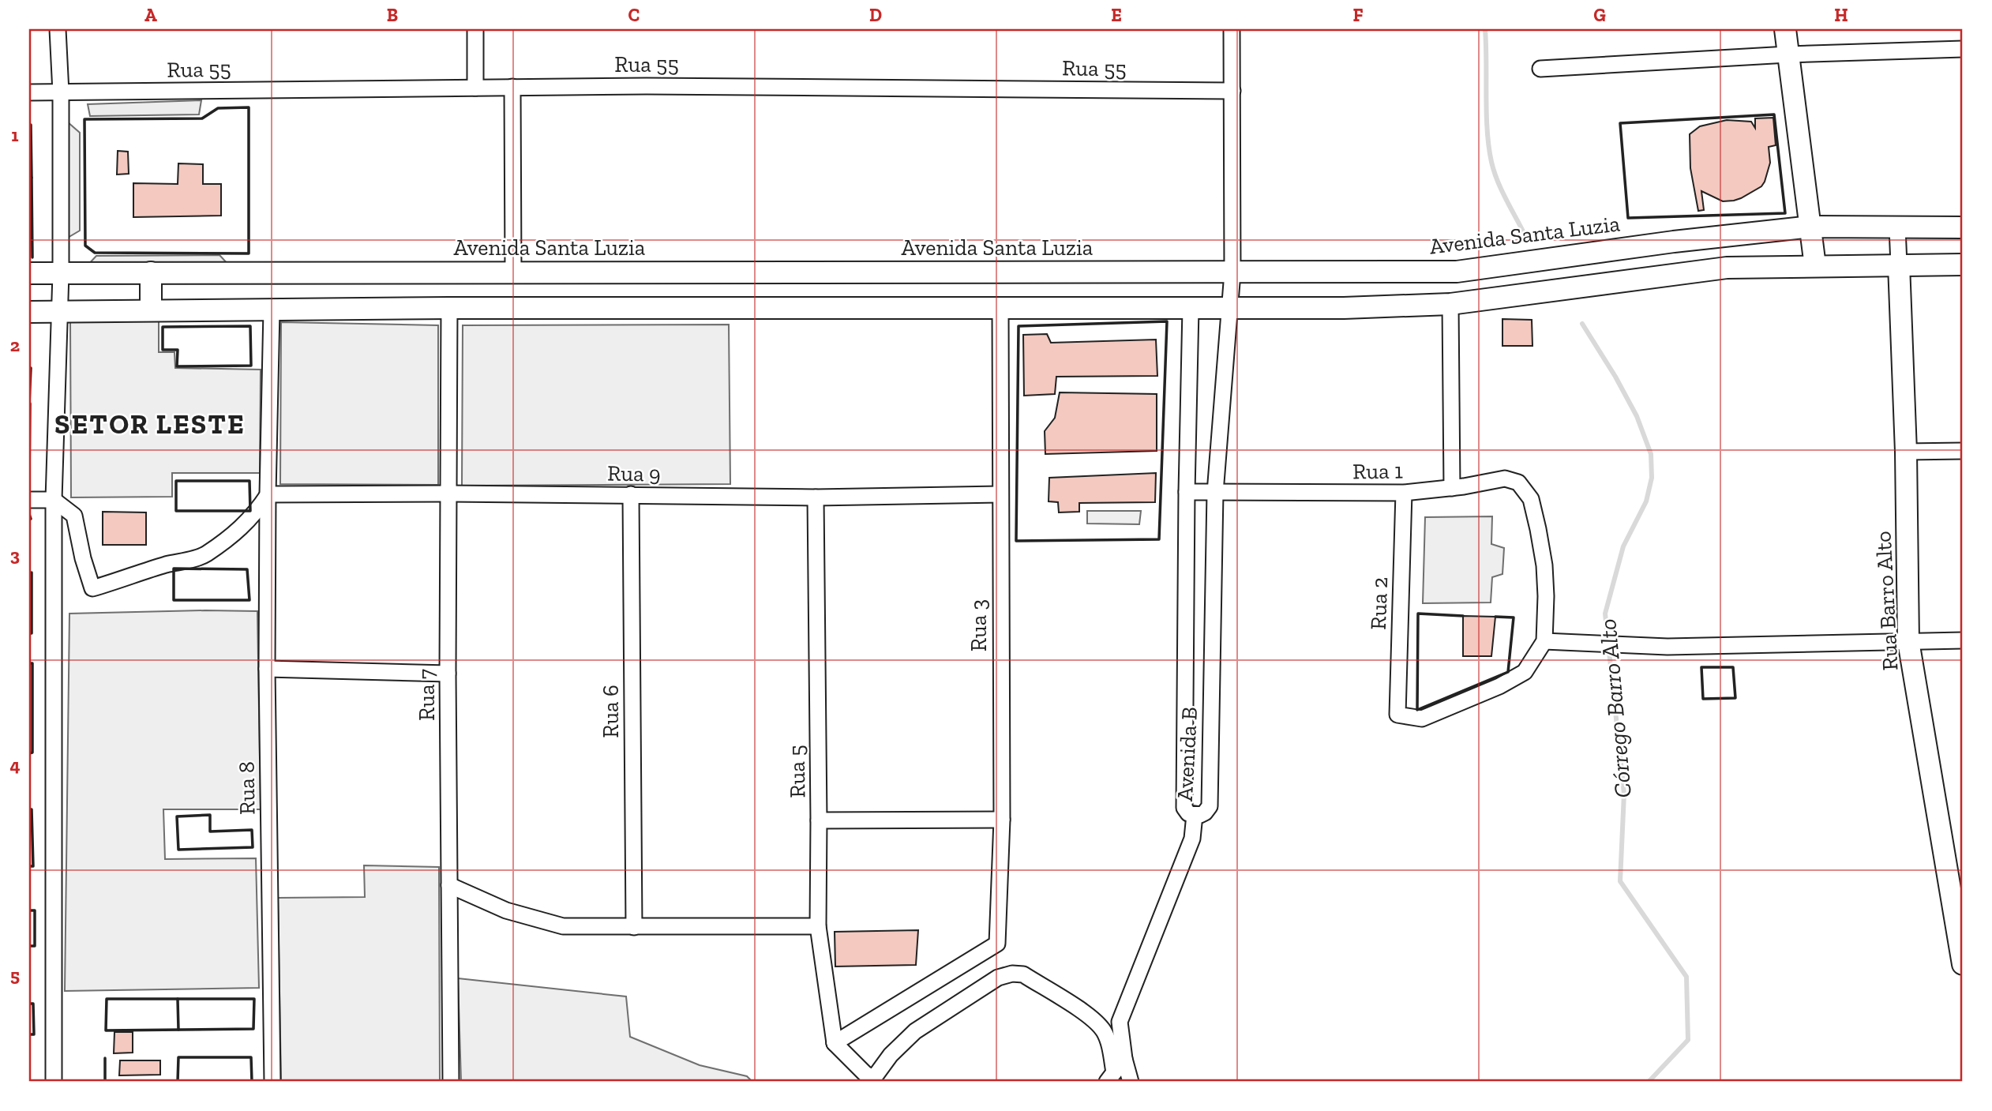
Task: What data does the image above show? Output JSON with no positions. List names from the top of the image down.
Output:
{
  "streets": {
    "street": [
      "Rua 55",
      "Avenida Santa Luzia",
      "Rua 1",
      "Rua 9",
      "Rua Barro Alto",
      "Rua 2",
      "Rua 3",
      "Rua 7",
      "Rua 6",
      "Avenida B",
      "Rua 5",
      "Rua 8"
    ]
  },
  "crossings": [
    ["Rua 55", "Avenida B"],
    ["Avenida Santa Luzia", "Avenida B"],
    ["Rua 1", "Rua 2"],
    ["Rua 1", "Avenida B"],
    ["Rua 9", "Rua 3"],
    ["Rua 9", "Rua 7"],
    ["Rua 9", "Rua 6"],
    ["Rua 9", "Rua 5"],
    ["Rua 9", "Rua 8"],
    ["Rua 3", "Rua 5"]
  ],
  "districts": ["SETOR LESTE"],
  "water": ["Córrego Barro Alto"],
  "grid": {
    "columns": [
      "A",
      "B",
      "C",
      "D",
      "E",
      "F",
      "G",
      "H"
    ],
    "rows": [
      "1",
      "2",
      "3",
      "4",
      "5"
    ]
  }
}
